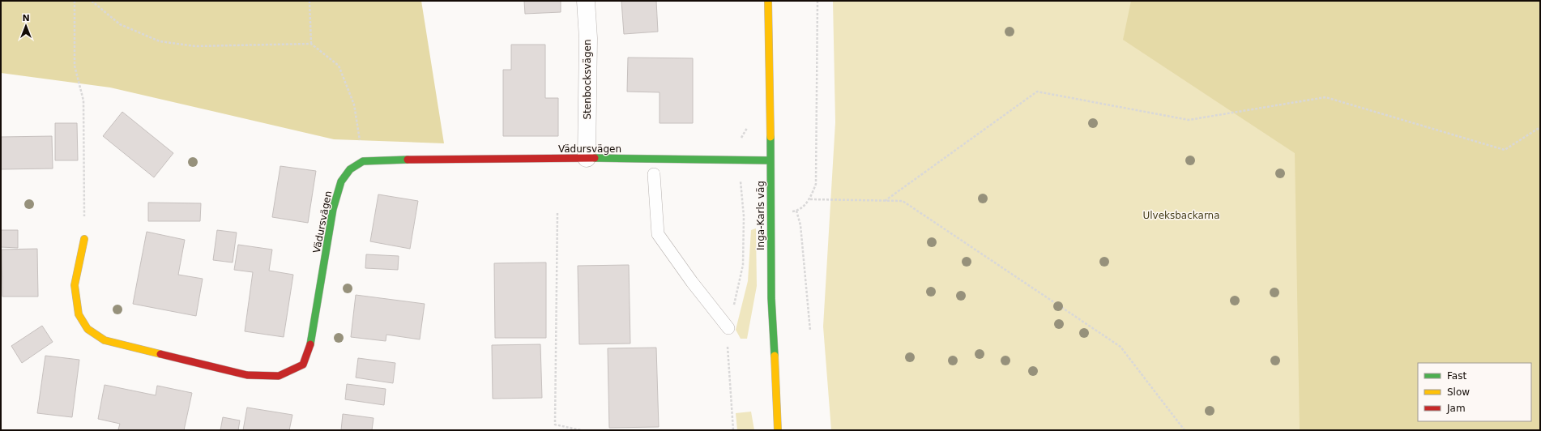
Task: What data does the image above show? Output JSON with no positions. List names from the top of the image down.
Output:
{
  "streets": {
    "street": ["Stenbocksvägen", "Vädursvägen", "Inga-Karls väg"]
  },
  "crossings": [
    ["Stenbocksvägen", "Vädursvägen"],
    ["Vädursvägen", "Inga-Karls väg"]
  ],
  "parks": ["Ulveksbackarna"],
  "legend": ["Fast", "Slow", "Jam"],
  "north": "top"
}
